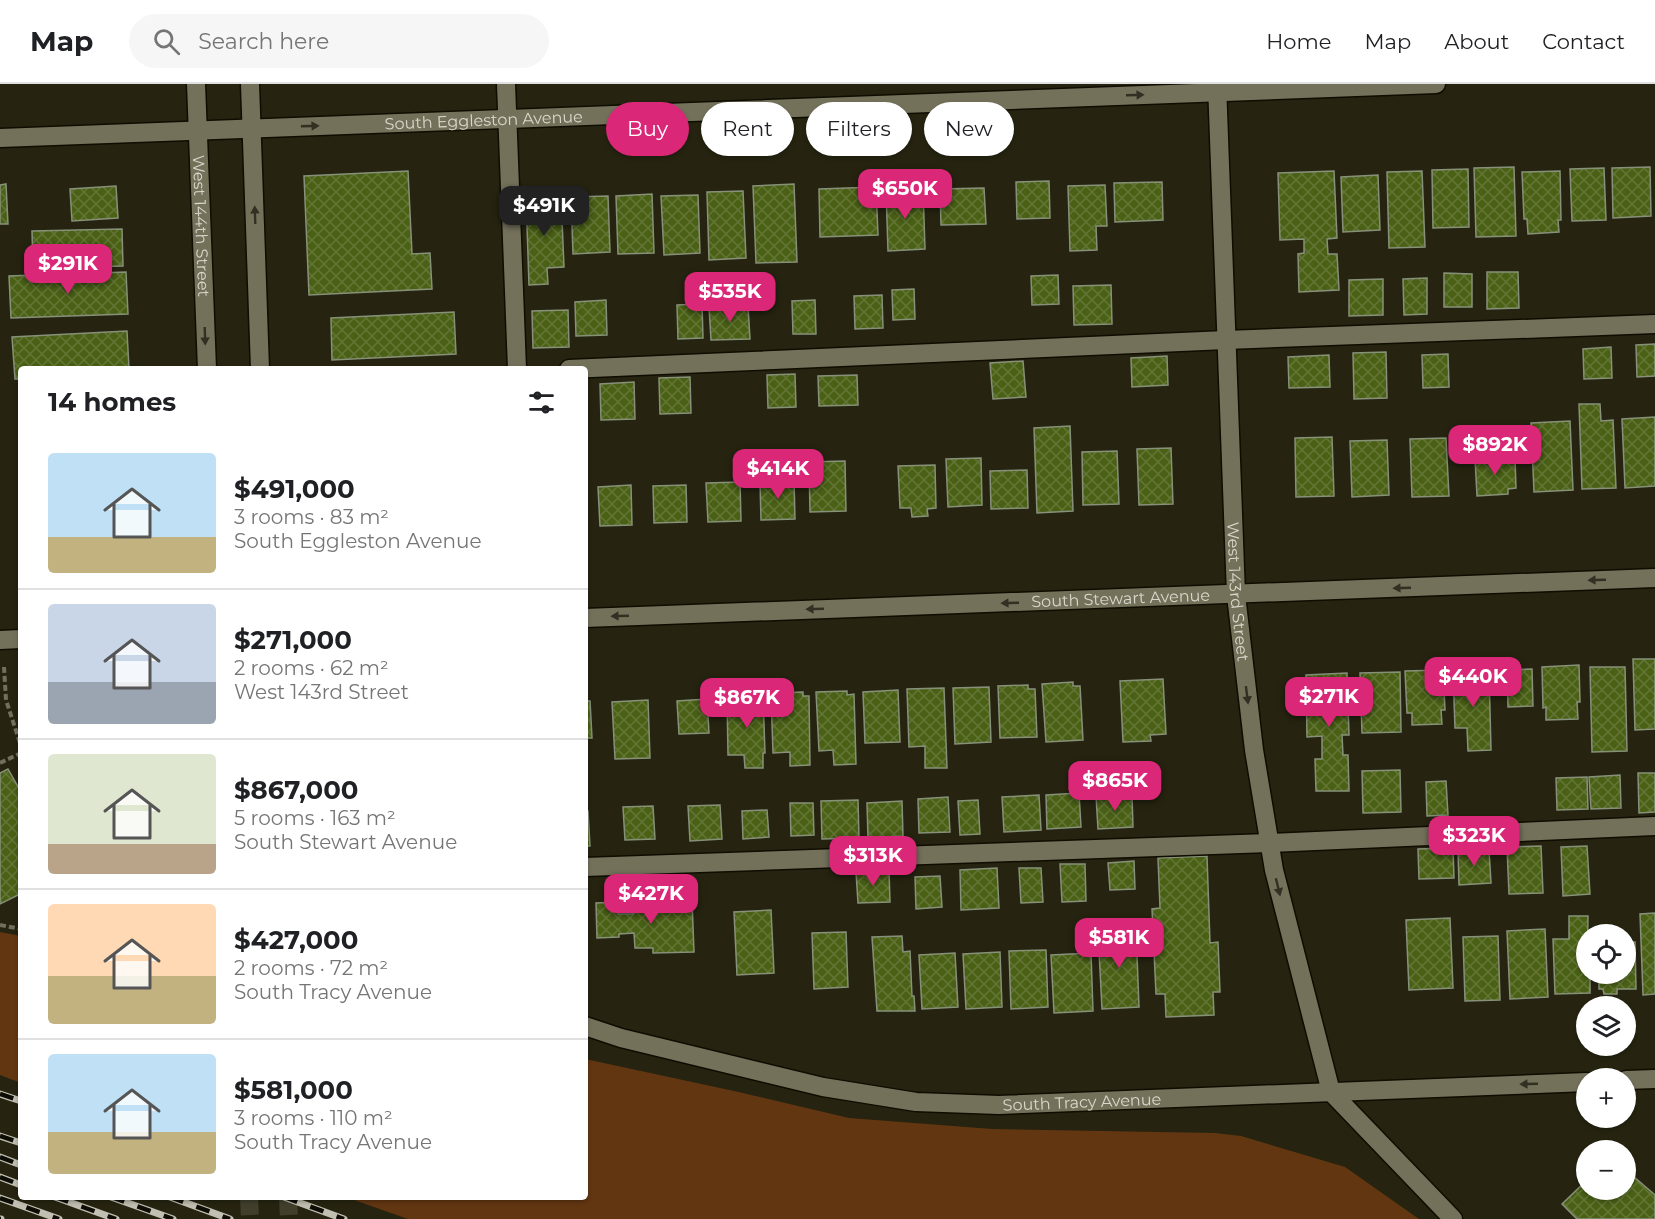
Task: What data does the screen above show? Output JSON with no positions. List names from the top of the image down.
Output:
{
  "streets": {
    "street": [
      "South Eggleston Avenue",
      "West 144th Street",
      "West 143rd Street",
      "South Stewart Avenue",
      "South Tracy Avenue"
    ]
  },
  "crossings": [
    ["South Eggleston Avenue", "West 144th Street"],
    ["South Eggleston Avenue", "West 143rd Street"],
    ["West 143rd Street", "South Stewart Avenue"],
    ["West 143rd Street", "South Tracy Avenue"]
  ],
  "one_way": ["South Eggleston Avenue", "West 143rd Street", "South Stewart Avenue"],
  "page": {
    "header": "Map",
    "search": "Search here",
    "nav": [
      "Home",
      "Map",
      "About",
      "Contact"
    ],
    "chip": [
      "Buy",
      "Rent",
      "Filters",
      "New"
    ],
    "price": [
      "$650K",
      "$491K",
      "$291K",
      "$535K",
      "$892K",
      "$414K",
      "$440K",
      "$271K",
      "$867K",
      "$865K",
      "$323K",
      "$313K",
      "$427K",
      "$581K"
    ],
    "heading": "14 homes",
    "list": [
      {
        "name": "$491,000",
        "note": "3 rooms · 83 m² · South Eggleston Avenue"
      },
      {
        "name": "$271,000",
        "note": "2 rooms · 62 m² · West 143rd Street"
      },
      {
        "name": "$867,000",
        "note": "5 rooms · 163 m² · South Stewart Avenue"
      },
      {
        "name": "$427,000",
        "note": "2 rooms · 72 m² · South Tracy Avenue"
      },
      {
        "name": "$581,000",
        "note": "3 rooms · 110 m² · South Tracy Avenue"
      }
    ],
    "map_buttons": ["+", "−"]
  }
}
